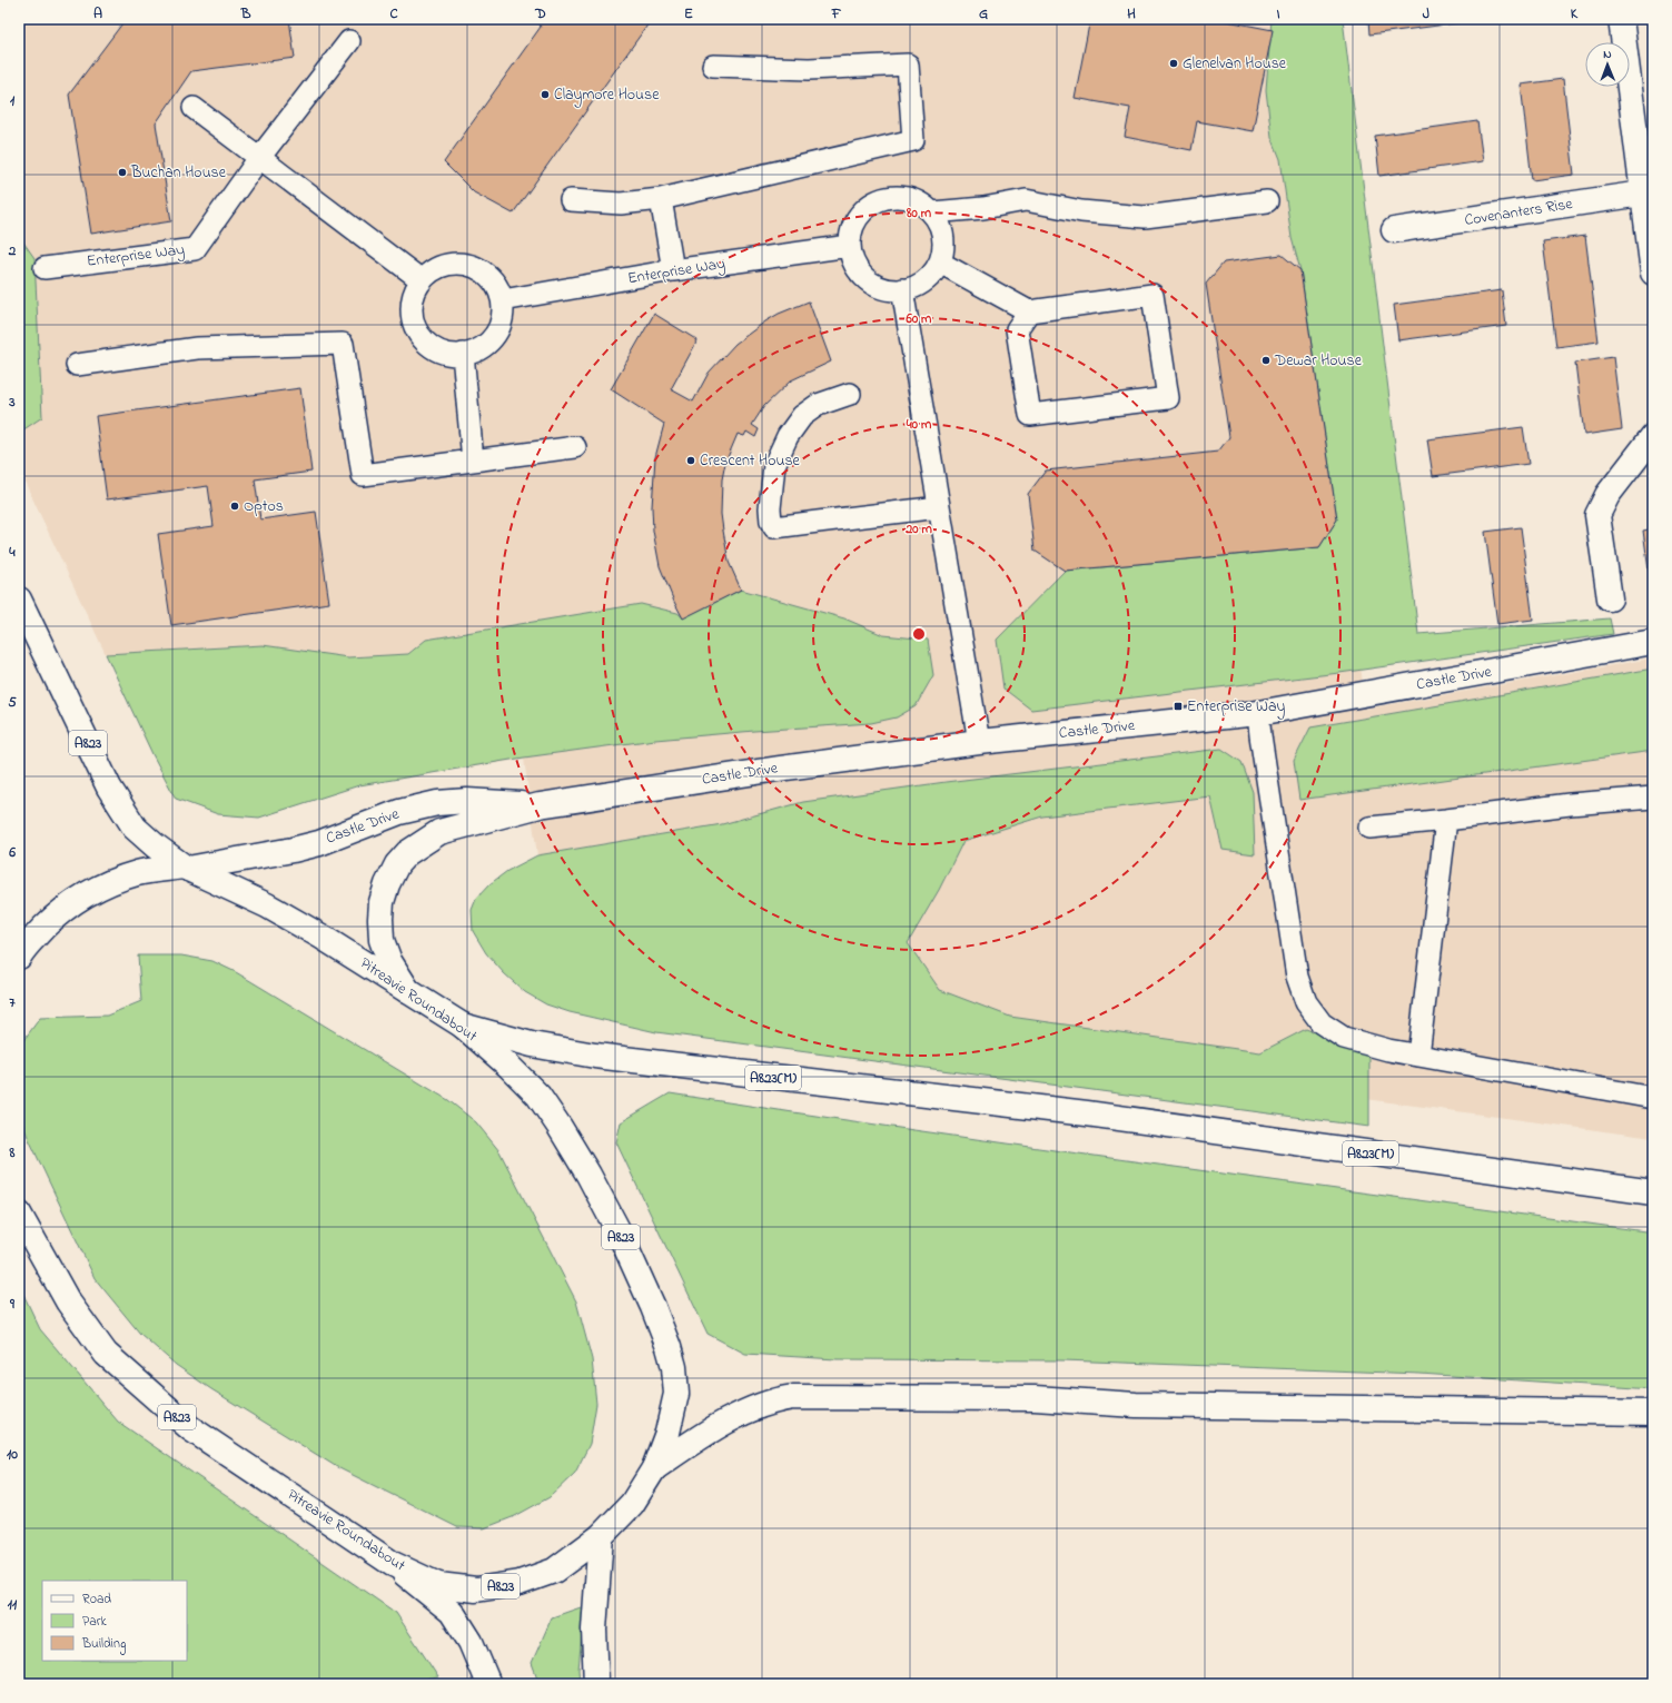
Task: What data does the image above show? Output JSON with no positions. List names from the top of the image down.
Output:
{
  "streets": {
    "main road": [
      "Covenanters Rise",
      "Castle Drive",
      "A823",
      "Pitreavie Roundabout",
      "A823(M)"
    ],
    "lane": ["Enterprise Way"]
  },
  "crossings": [
    ["Castle Drive", "A823"],
    ["Castle Drive", "Pitreavie Roundabout"],
    ["A823", "Pitreavie Roundabout"],
    ["Pitreavie Roundabout", "A823(M)"]
  ],
  "places": {
    "other": [
      "Glenelvan House",
      "Claymore House",
      "Buchan House",
      "Dewar House",
      "Crescent House",
      "Optos"
    ],
    "transit": ["Enterprise Way"]
  },
  "legend": ["Road", "Park", "Building"],
  "north": "top",
  "grid": {
    "columns": [
      "A",
      "B",
      "C",
      "D",
      "E",
      "F",
      "G",
      "H",
      "I",
      "J",
      "K"
    ],
    "rows": [
      "1",
      "2",
      "3",
      "4",
      "5",
      "6",
      "7",
      "8",
      "9",
      "10",
      "11"
    ]
  },
  "rings": [
    "80 m",
    "60 m",
    "40 m",
    "20 m"
  ]
}
